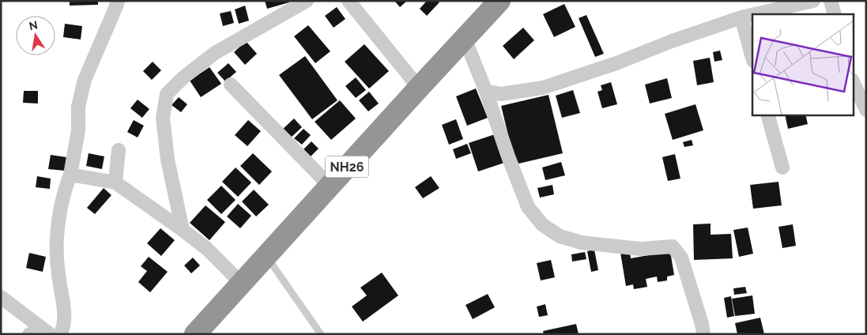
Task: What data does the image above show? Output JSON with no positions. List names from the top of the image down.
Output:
{
  "streets": {
    "highway": ["NH26"]
  },
  "north": "top"
}
